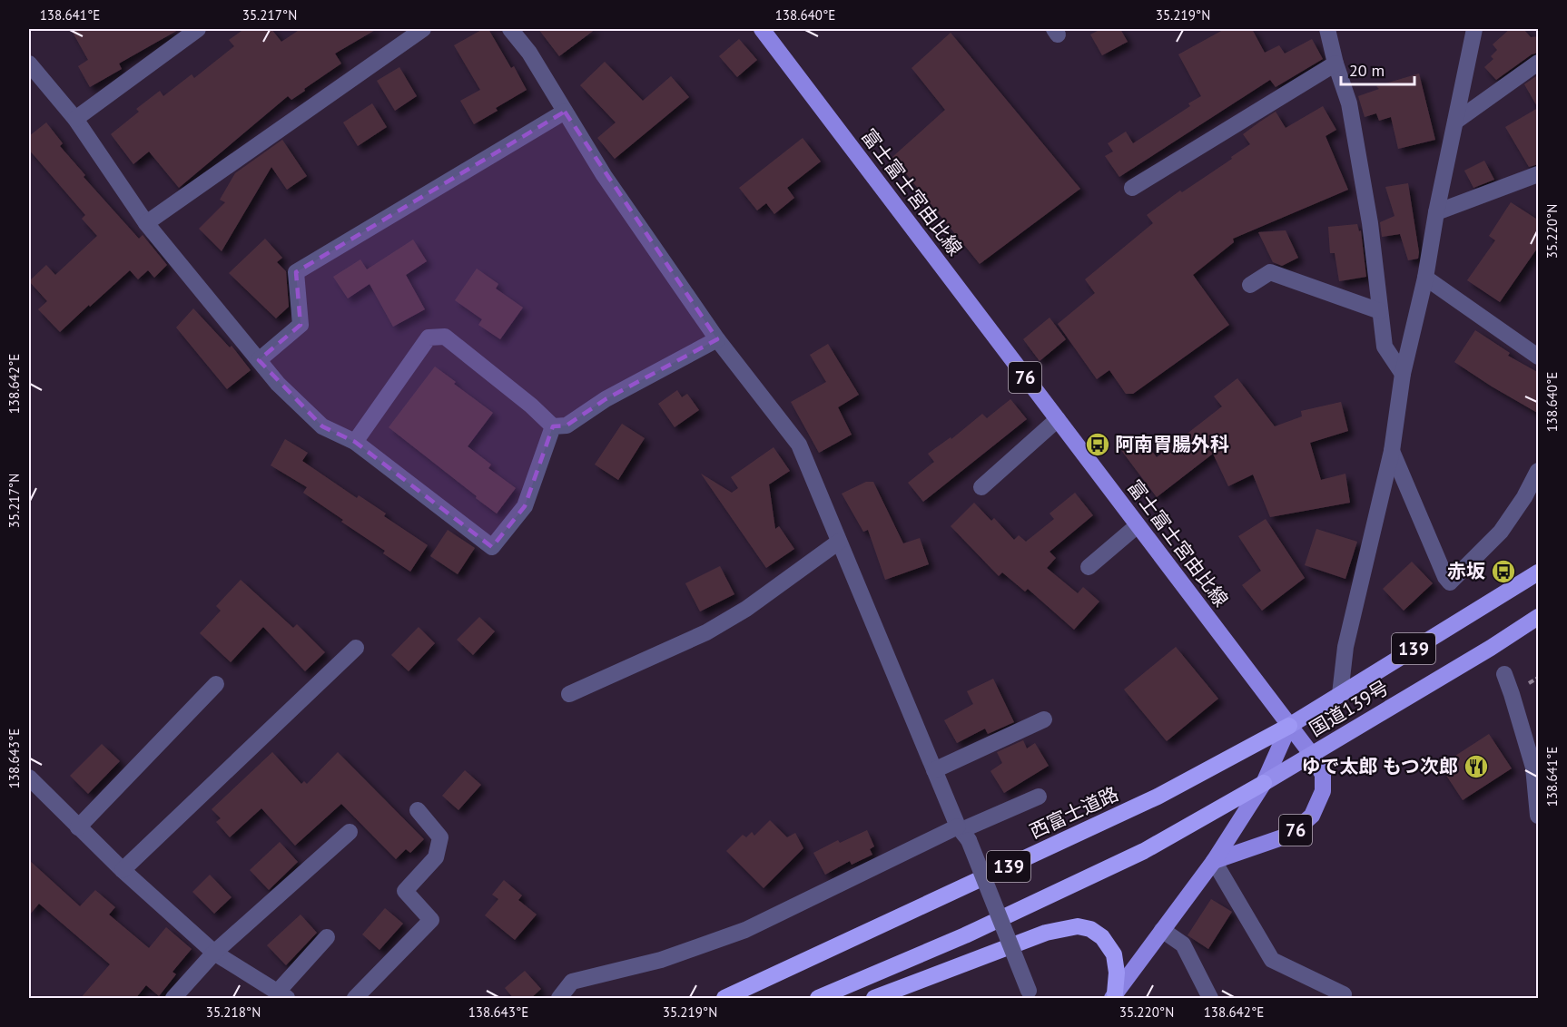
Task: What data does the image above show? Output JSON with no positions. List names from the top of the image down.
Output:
{
  "streets": {
    "highway": ["139", "国道139号", "西富士道路"],
    "main road": ["富士富士宮由比線", "76"]
  },
  "crossings": [
    ["富士富士宮由比線", "国道139号"],
    ["富士富士宮由比線", "西富士道路"],
    ["139", "国道139号"],
    ["国道139号", "西富士道路"]
  ],
  "places": {
    "bus stop": ["阿南胃腸外科", "赤坂"],
    "restaurant": ["ゆで太郎 もつ次郎"]
  },
  "scale_bar": "20 m",
  "coordinates": [
    "138.641°E",
    "35.217°N",
    "138.640°E",
    "35.219°N",
    "35.220°N",
    "138.642°E",
    "138.643°E",
    "35.218°N"
  ]
}
